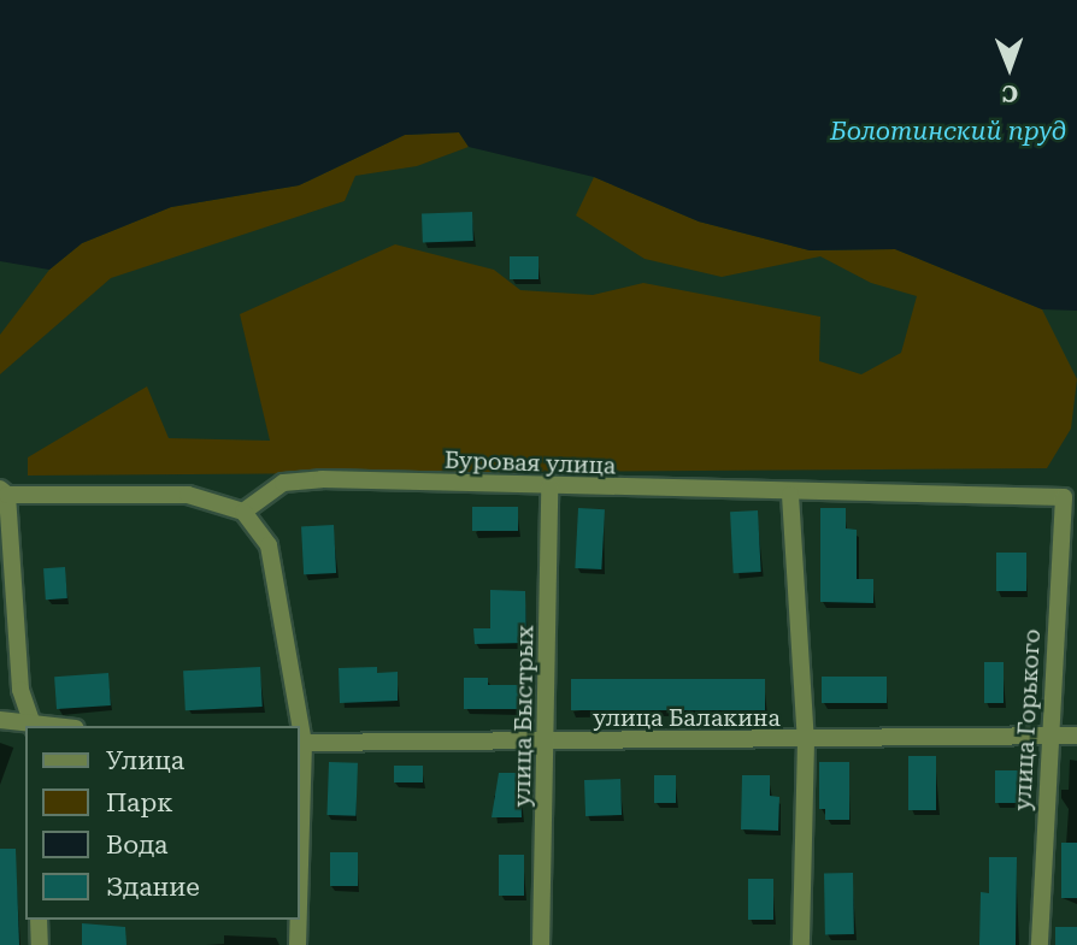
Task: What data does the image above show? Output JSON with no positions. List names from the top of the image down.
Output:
{
  "streets": {
    "street": [
      "Буровая улица",
      "улица Быстрых",
      "улица Балакина",
      "улица Горького"
    ]
  },
  "crossings": [
    ["Буровая улица", "улица Быстрых"],
    ["Буровая улица", "улица Горького"],
    ["улица Быстрых", "улица Балакина"],
    ["улица Балакина", "улица Горького"]
  ],
  "water": ["Болотинский пруд"],
  "legend": [
    "Улица",
    "Парк",
    "Вода",
    "Здание"
  ],
  "north": "bottom"
}
